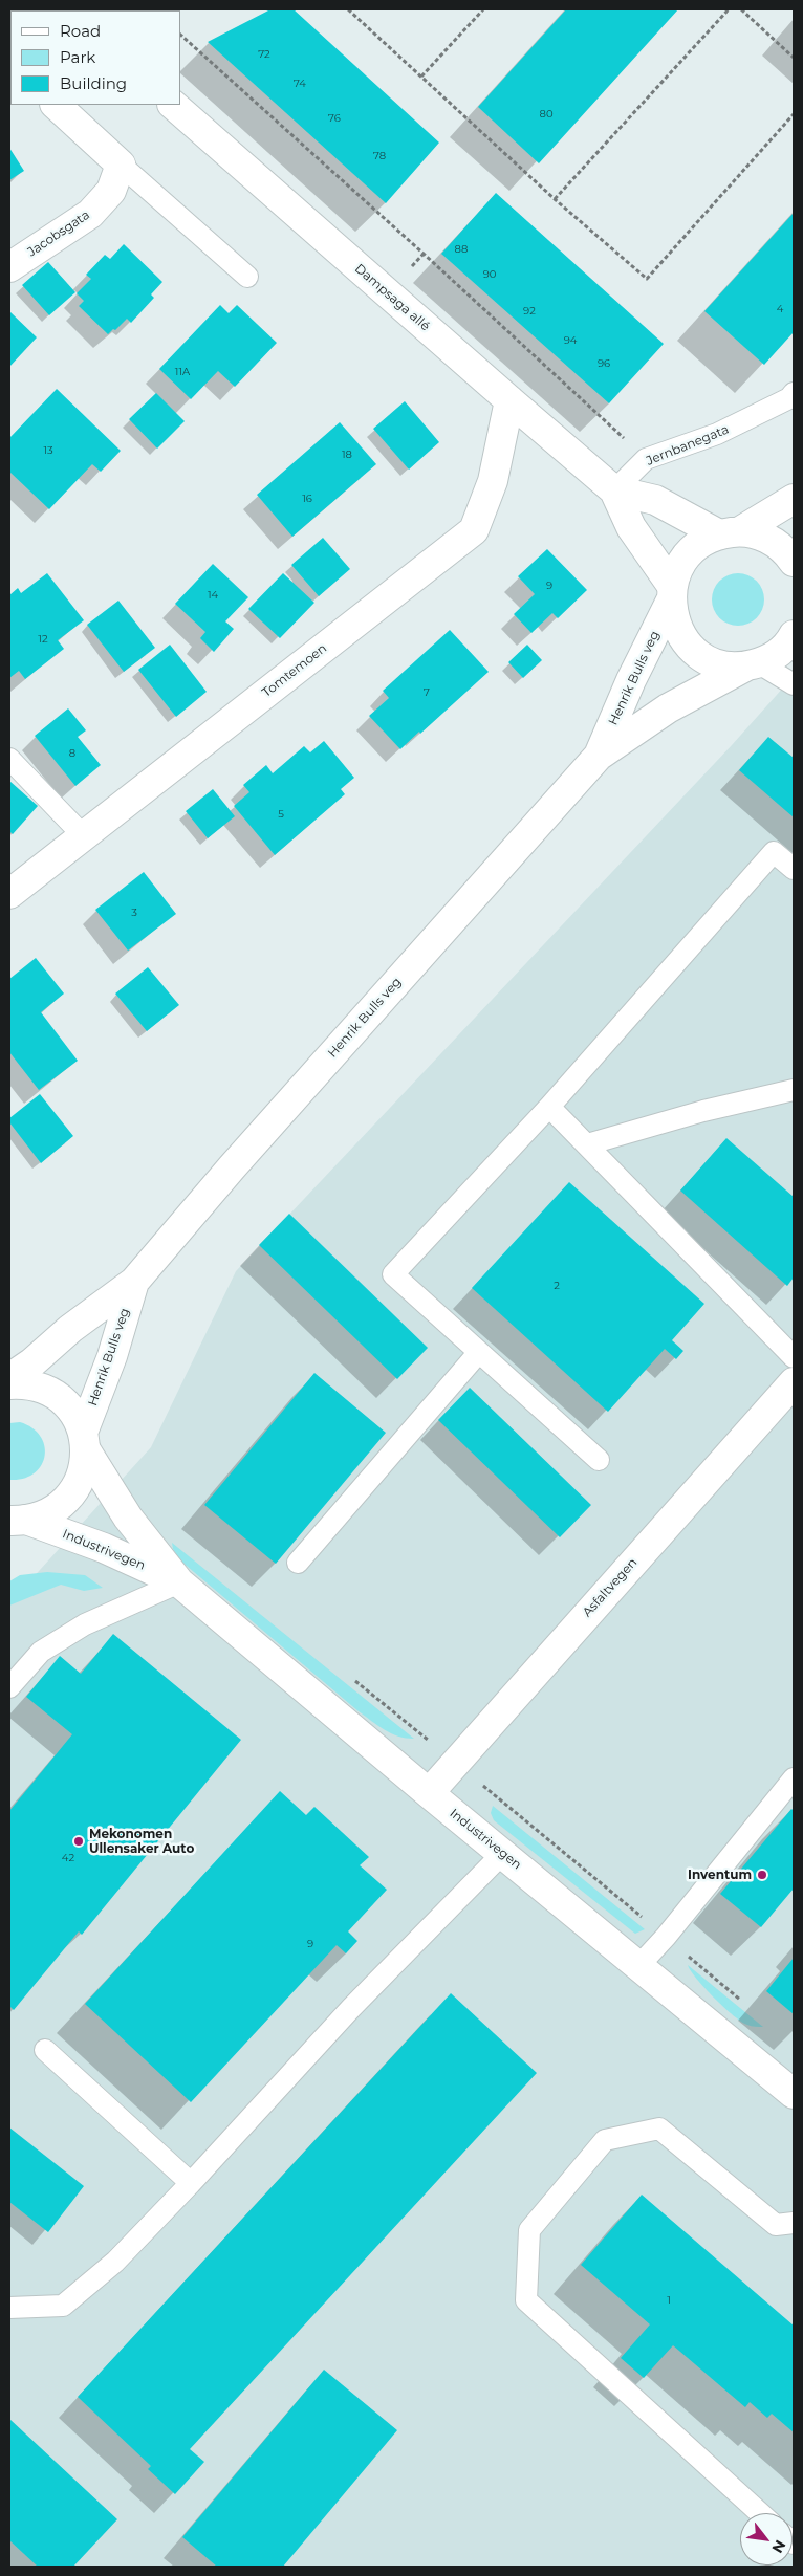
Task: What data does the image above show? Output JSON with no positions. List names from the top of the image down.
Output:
{
  "streets": {
    "street": [
      "Jacobsgata",
      "Dampsaga allé",
      "Tomtemoen",
      "Henrik Bulls veg",
      "Industrivegen",
      "Asfaltvegen"
    ],
    "lane": ["Jernbanegata"]
  },
  "crossings": [
    ["Dampsaga allé", "Jernbanegata"],
    ["Dampsaga allé", "Tomtemoen"],
    ["Dampsaga allé", "Henrik Bulls veg"],
    ["Henrik Bulls veg", "Industrivegen"],
    ["Industrivegen", "Asfaltvegen"]
  ],
  "places": ["Mekonomen Ullensaker Auto", "Inventum"],
  "house_numbers": [
    "72",
    "74",
    "80",
    "76",
    "78",
    "88",
    "90",
    "4",
    "92",
    "94",
    "96",
    "11A",
    "13",
    "18",
    "16",
    "9",
    "14",
    "12",
    "7",
    "8",
    "5",
    "3",
    "2",
    "42",
    "9",
    "1"
  ],
  "legend": ["Road", "Park", "Building"],
  "north": "bottom right"
}
